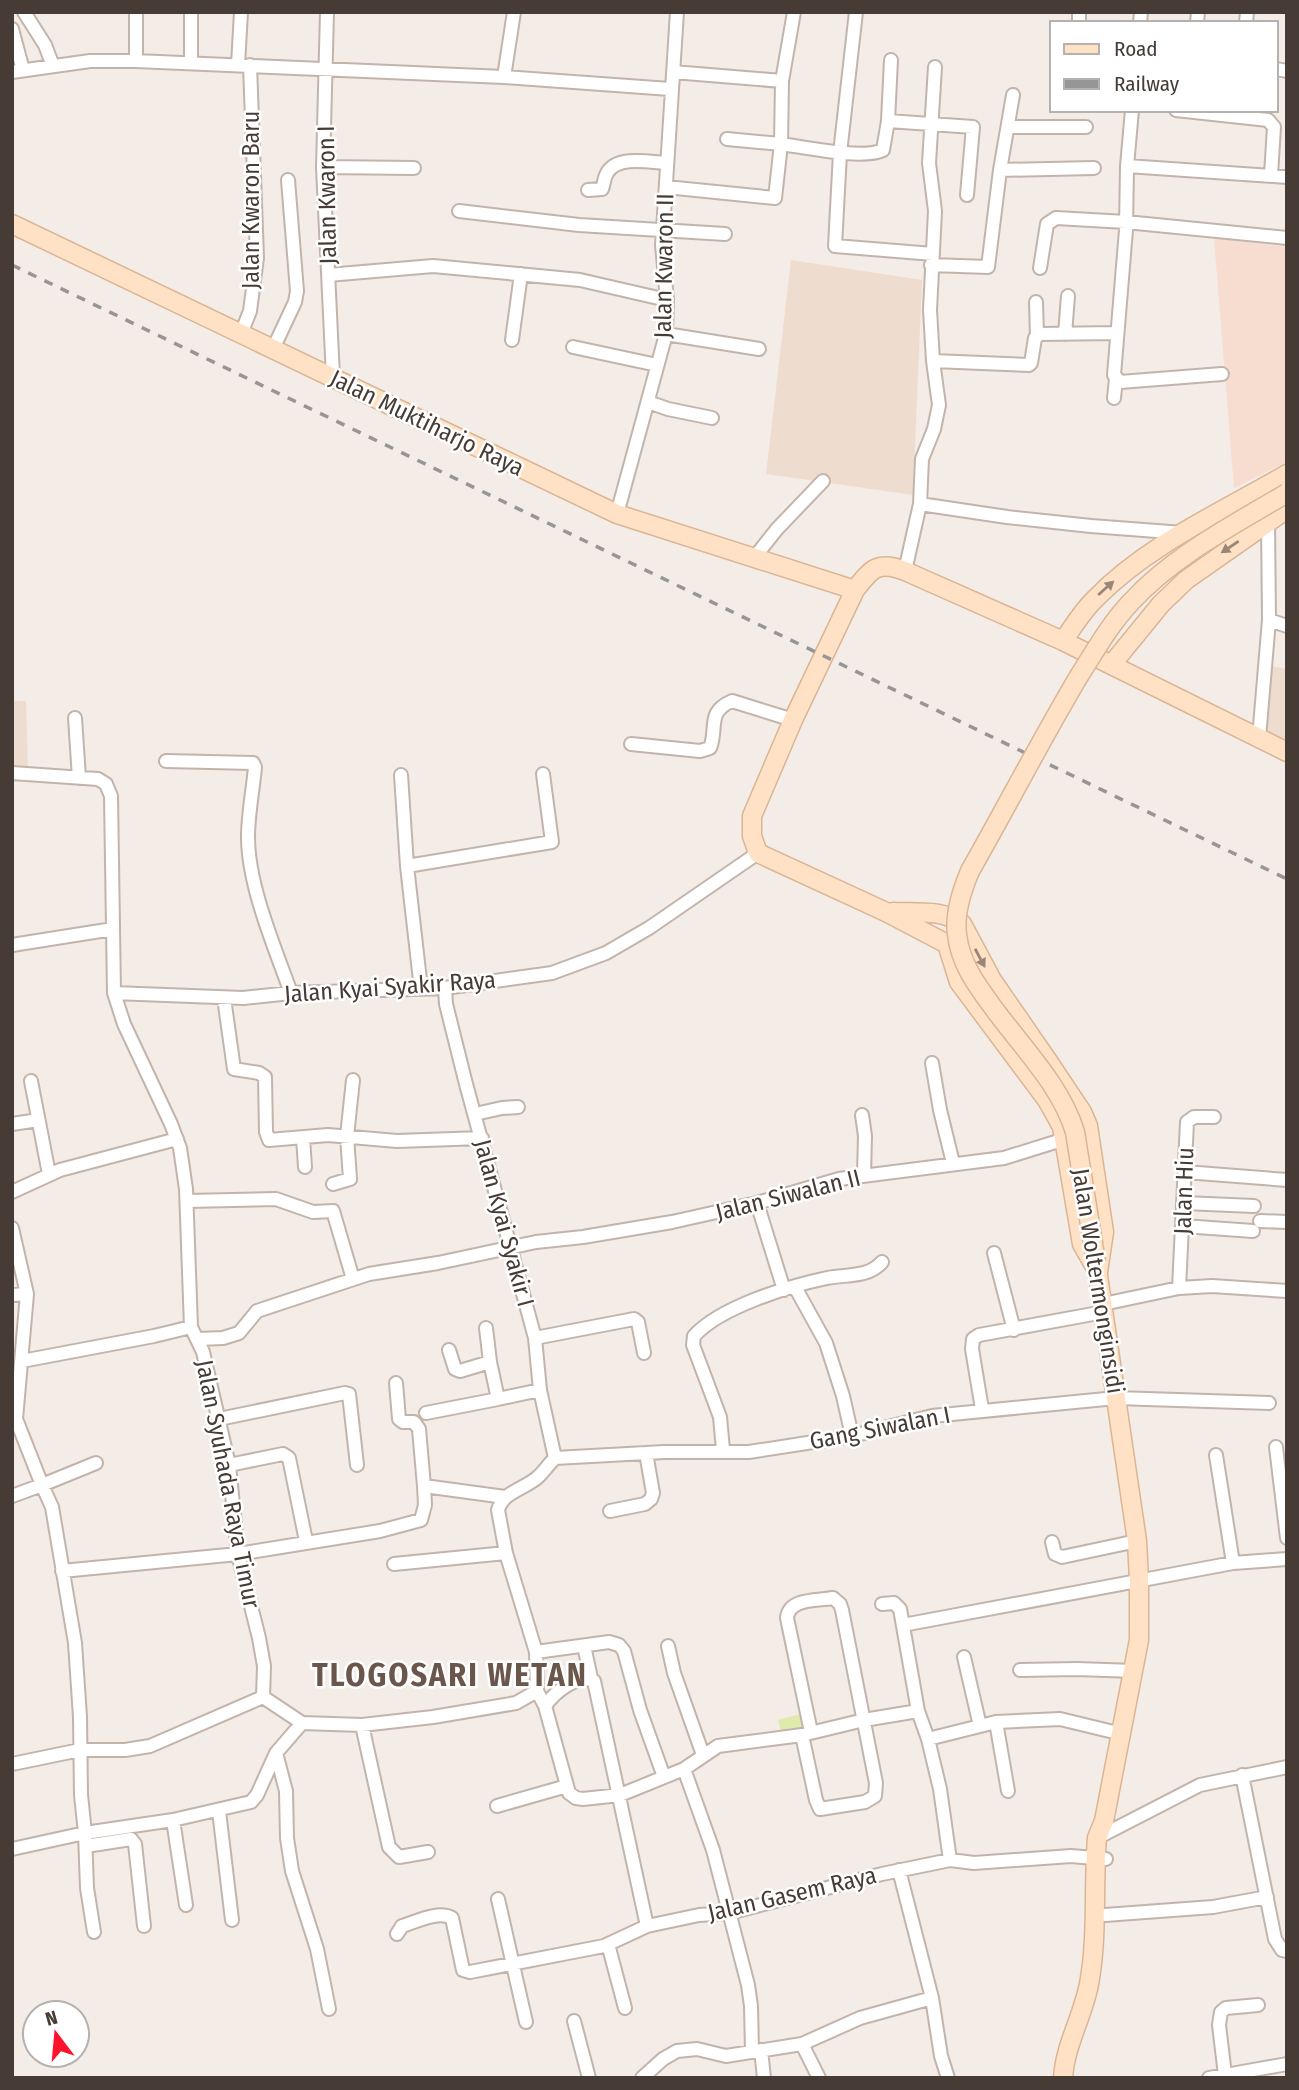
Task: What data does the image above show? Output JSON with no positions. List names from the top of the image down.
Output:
{
  "streets": {
    "street": [
      "Jalan Kwaron I",
      "Jalan Kwaron Baru",
      "Jalan Kwaron II",
      "Jalan Muktiharjo Raya",
      "Jalan Kyai Syakir Raya",
      "Jalan Hiu",
      "Jalan Siwalan II",
      "Jalan Kyai Syakir I",
      "Jalan Woltermonginsidi",
      "Gang Siwalan I",
      "Jalan Syuhada Raya Timur",
      "Jalan Gasem Raya"
    ]
  },
  "crossings": [
    ["Jalan Kwaron I", "Jalan Muktiharjo Raya"],
    ["Jalan Kwaron Baru", "Jalan Muktiharjo Raya"],
    ["Jalan Kwaron II", "Jalan Muktiharjo Raya"],
    ["Jalan Kyai Syakir Raya", "Jalan Kyai Syakir I"],
    ["Jalan Kyai Syakir Raya", "Jalan Syuhada Raya Timur"],
    ["Jalan Siwalan II", "Jalan Kyai Syakir I"],
    ["Jalan Siwalan II", "Jalan Syuhada Raya Timur"],
    ["Jalan Kyai Syakir I", "Gang Siwalan I"],
    ["Jalan Woltermonginsidi", "Gang Siwalan I"],
    ["Jalan Woltermonginsidi", "Jalan Gasem Raya"]
  ],
  "districts": ["TLOGOSARI WETAN"],
  "legend": ["Road", "Railway"],
  "north": "top"
}
